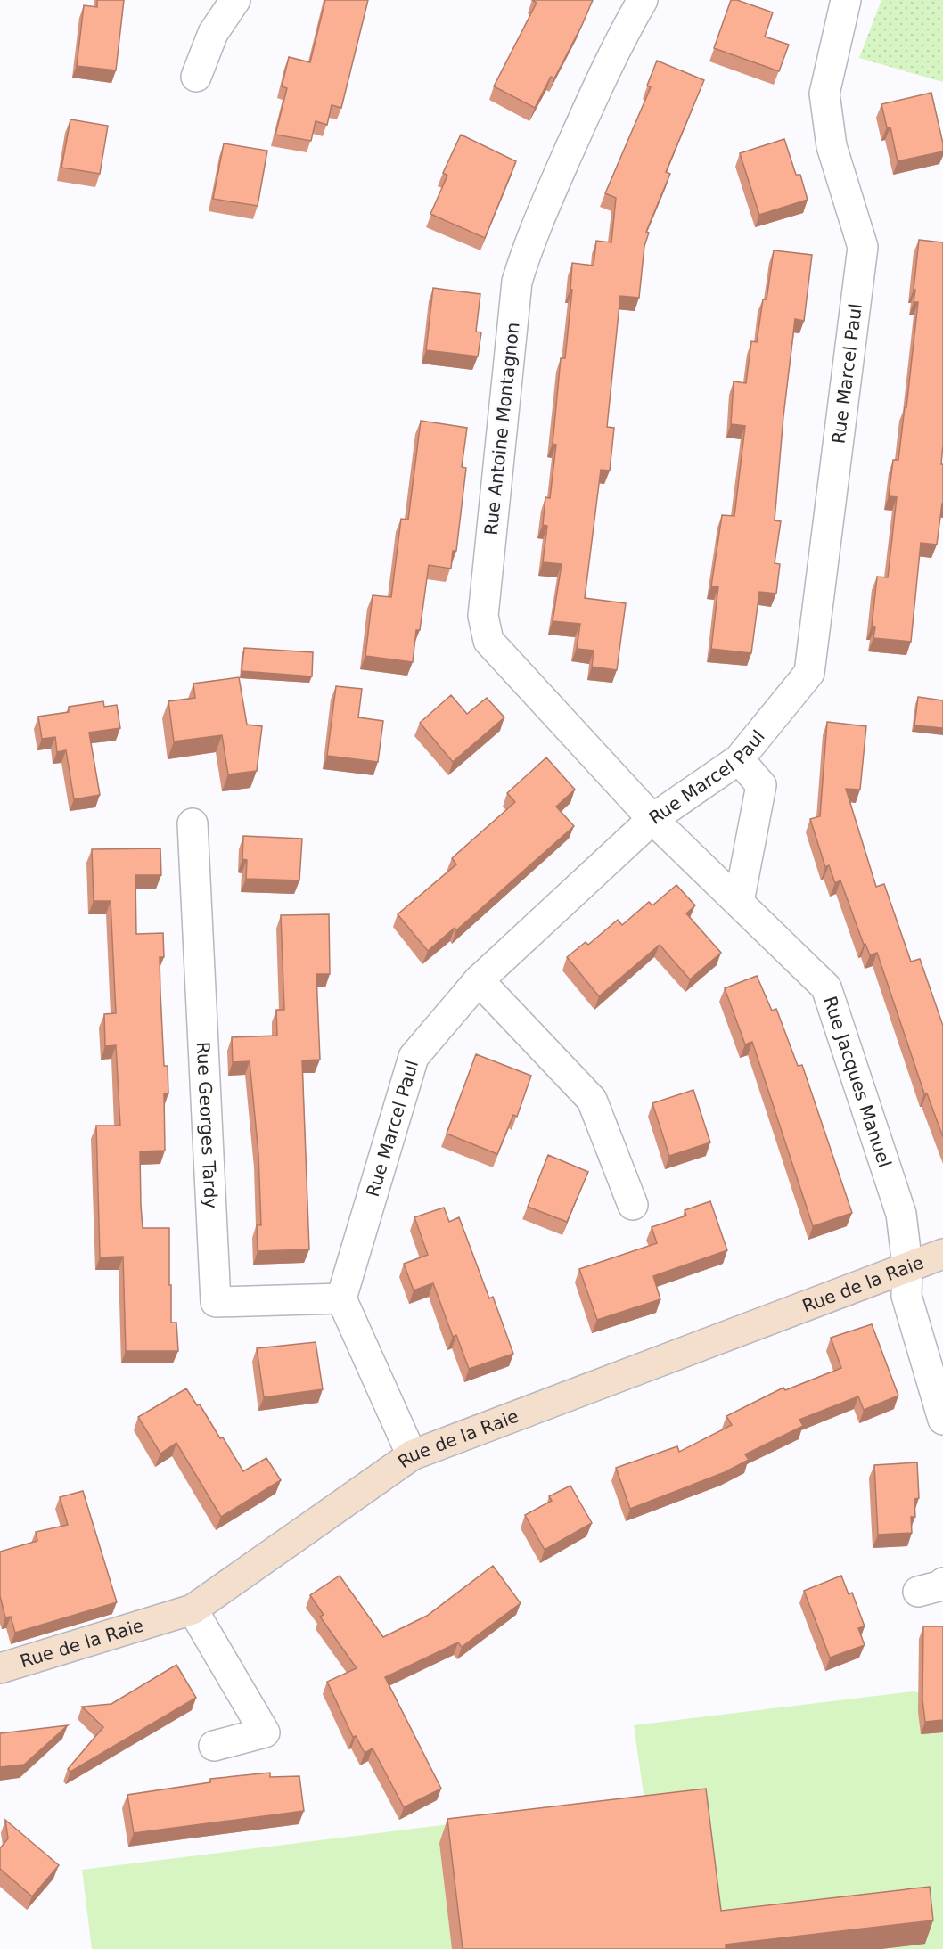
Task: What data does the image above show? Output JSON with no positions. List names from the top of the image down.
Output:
{
  "streets": {
    "street": [
      "Rue Marcel Paul",
      "Rue Antoine Montagnon",
      "Rue Jacques Manuel",
      "Rue Georges Tardy",
      "Rue de la Raie"
    ]
  },
  "crossings": [
    ["Rue Marcel Paul", "Rue Antoine Montagnon"],
    ["Rue Marcel Paul", "Rue Jacques Manuel"],
    ["Rue Marcel Paul", "Rue Georges Tardy"],
    ["Rue Antoine Montagnon", "Rue Jacques Manuel"],
    ["Rue Jacques Manuel", "Rue de la Raie"]
  ]
}
